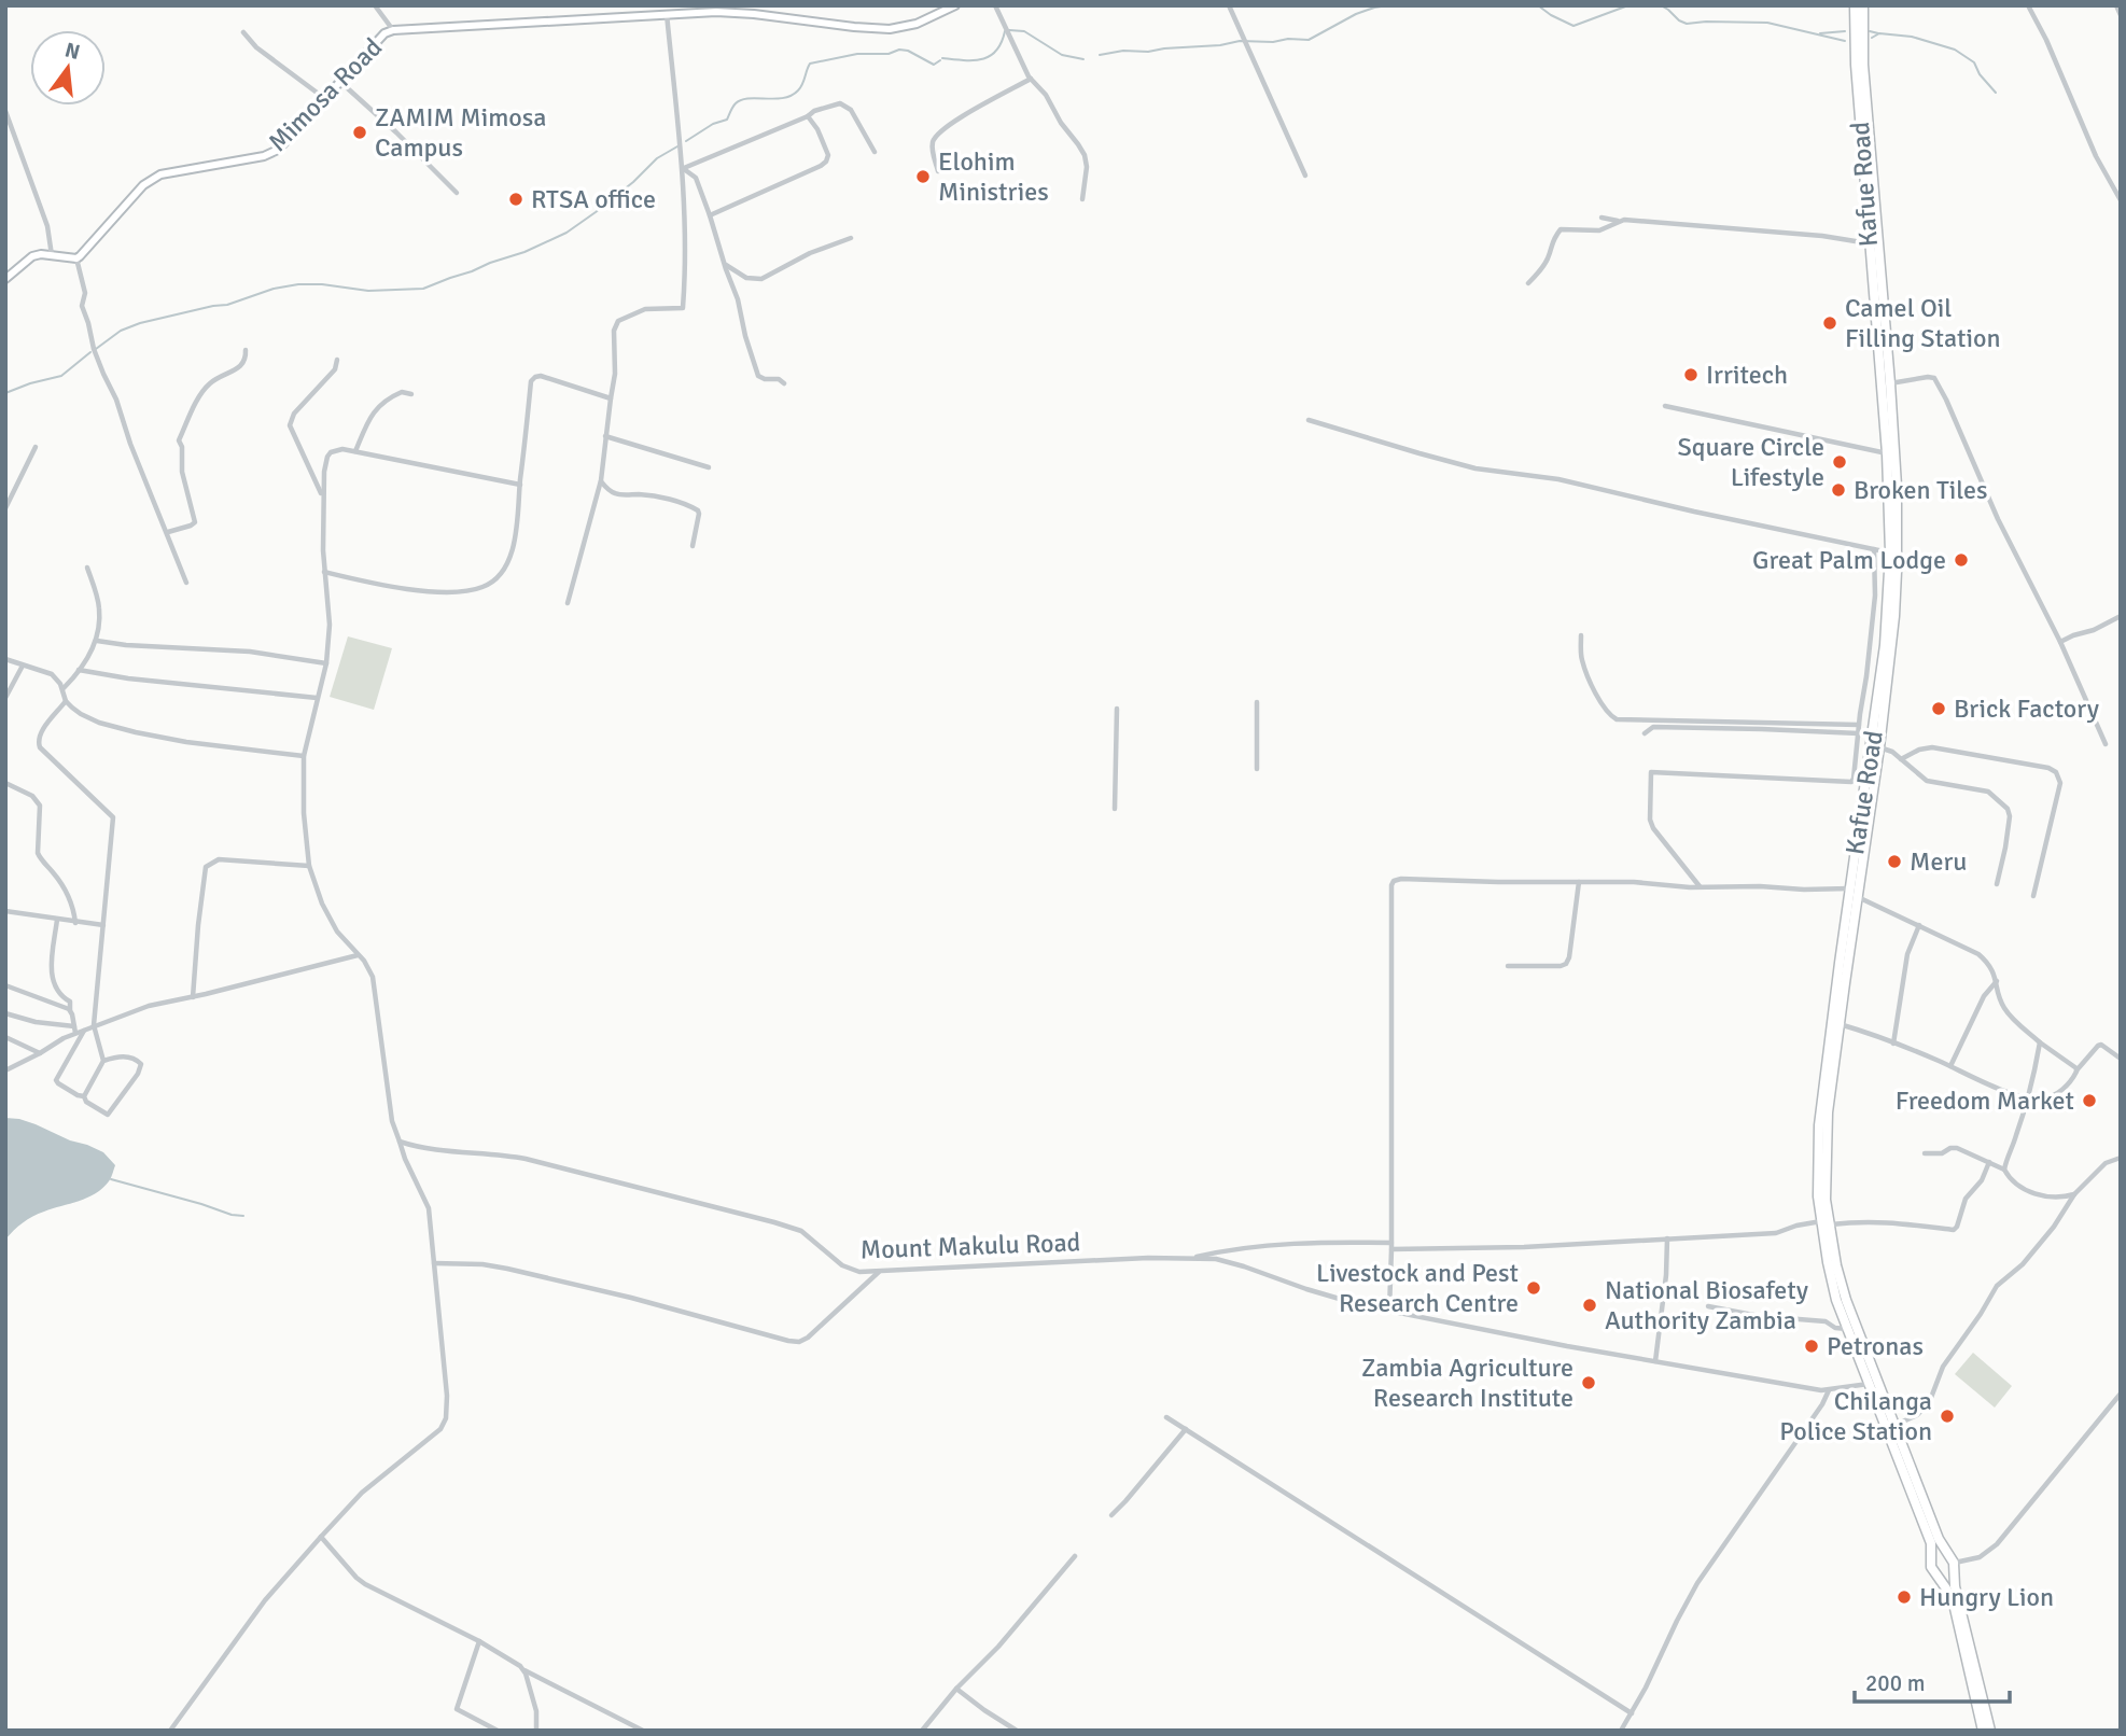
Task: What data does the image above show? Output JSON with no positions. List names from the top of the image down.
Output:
{
  "streets": {
    "highway": ["Kafue Road"],
    "street": ["Mimosa Road", "Mount Makulu Road"]
  },
  "crossings": [
    ["Kafue Road", "Mount Makulu Road"]
  ],
  "places": [
    "ZAMIM Mimosa Campus",
    "Elohim Ministries",
    "RTSA office",
    "Camel Oil Filling Station",
    "Irritech",
    "Square Circle Lifestyle",
    "Broken Tiles",
    "Great Palm Lodge",
    "Brick Factory",
    "Meru",
    "Freedom Market",
    "Livestock and Pest Research Centre",
    "National Biosafety Authority Zambia",
    "Petronas",
    "Zambia Agriculture Research Institute",
    "Chilanga Police Station",
    "Hungry Lion"
  ],
  "scale_bar": "200 m",
  "north": "top"
}
